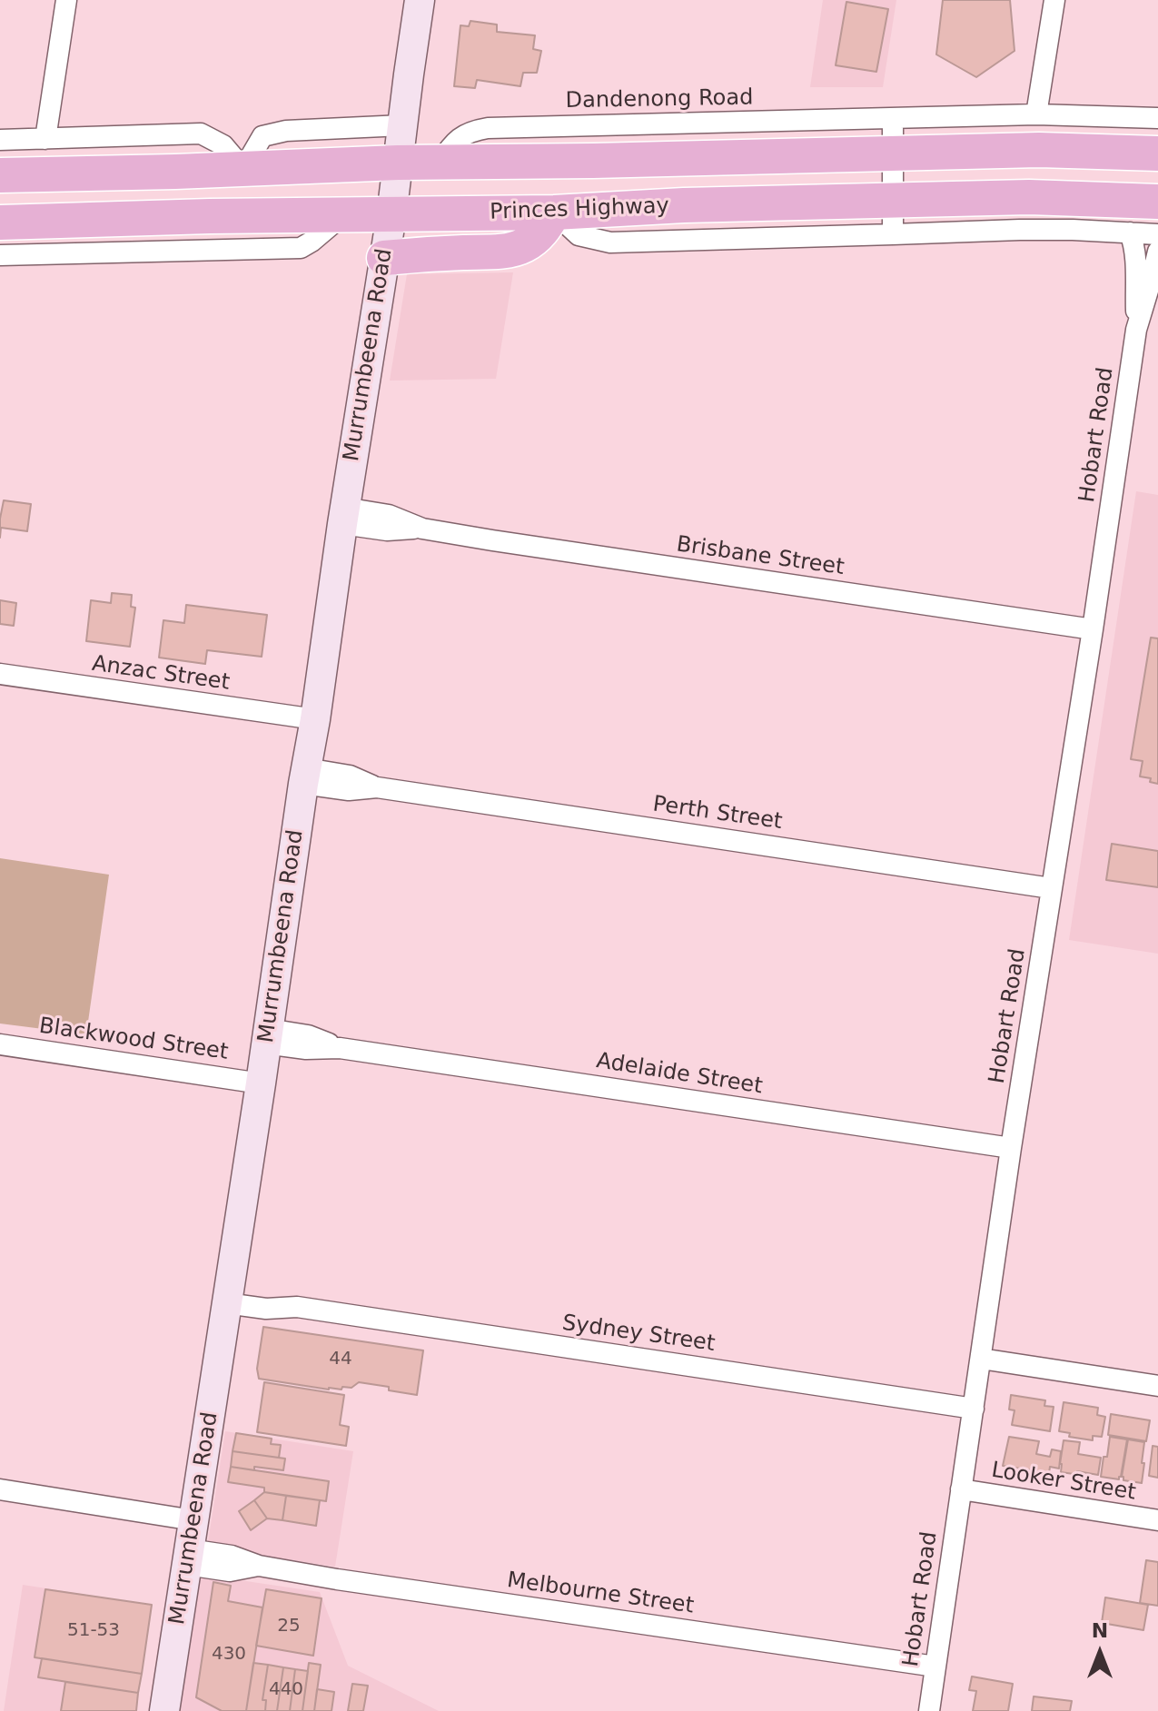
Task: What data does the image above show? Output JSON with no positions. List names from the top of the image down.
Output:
{
  "streets": {
    "highway": ["Princes Highway"],
    "main road": ["Murrumbeena Road"],
    "street": [
      "Dandenong Road",
      "Hobart Road",
      "Brisbane Street",
      "Anzac Street",
      "Perth Street",
      "Blackwood Street",
      "Adelaide Street",
      "Sydney Street",
      "Looker Street",
      "Melbourne Street"
    ]
  },
  "crossings": [
    ["Princes Highway", "Murrumbeena Road"],
    ["Murrumbeena Road", "Brisbane Street"],
    ["Murrumbeena Road", "Anzac Street"],
    ["Murrumbeena Road", "Perth Street"],
    ["Murrumbeena Road", "Blackwood Street"],
    ["Murrumbeena Road", "Adelaide Street"],
    ["Murrumbeena Road", "Sydney Street"],
    ["Murrumbeena Road", "Melbourne Street"],
    ["Hobart Road", "Brisbane Street"],
    ["Hobart Road", "Perth Street"],
    ["Hobart Road", "Adelaide Street"],
    ["Hobart Road", "Sydney Street"],
    ["Hobart Road", "Looker Street"],
    ["Hobart Road", "Melbourne Street"]
  ],
  "house_numbers": [
    "44",
    "25",
    "51-53",
    "430",
    "440"
  ],
  "north": "top"
}
